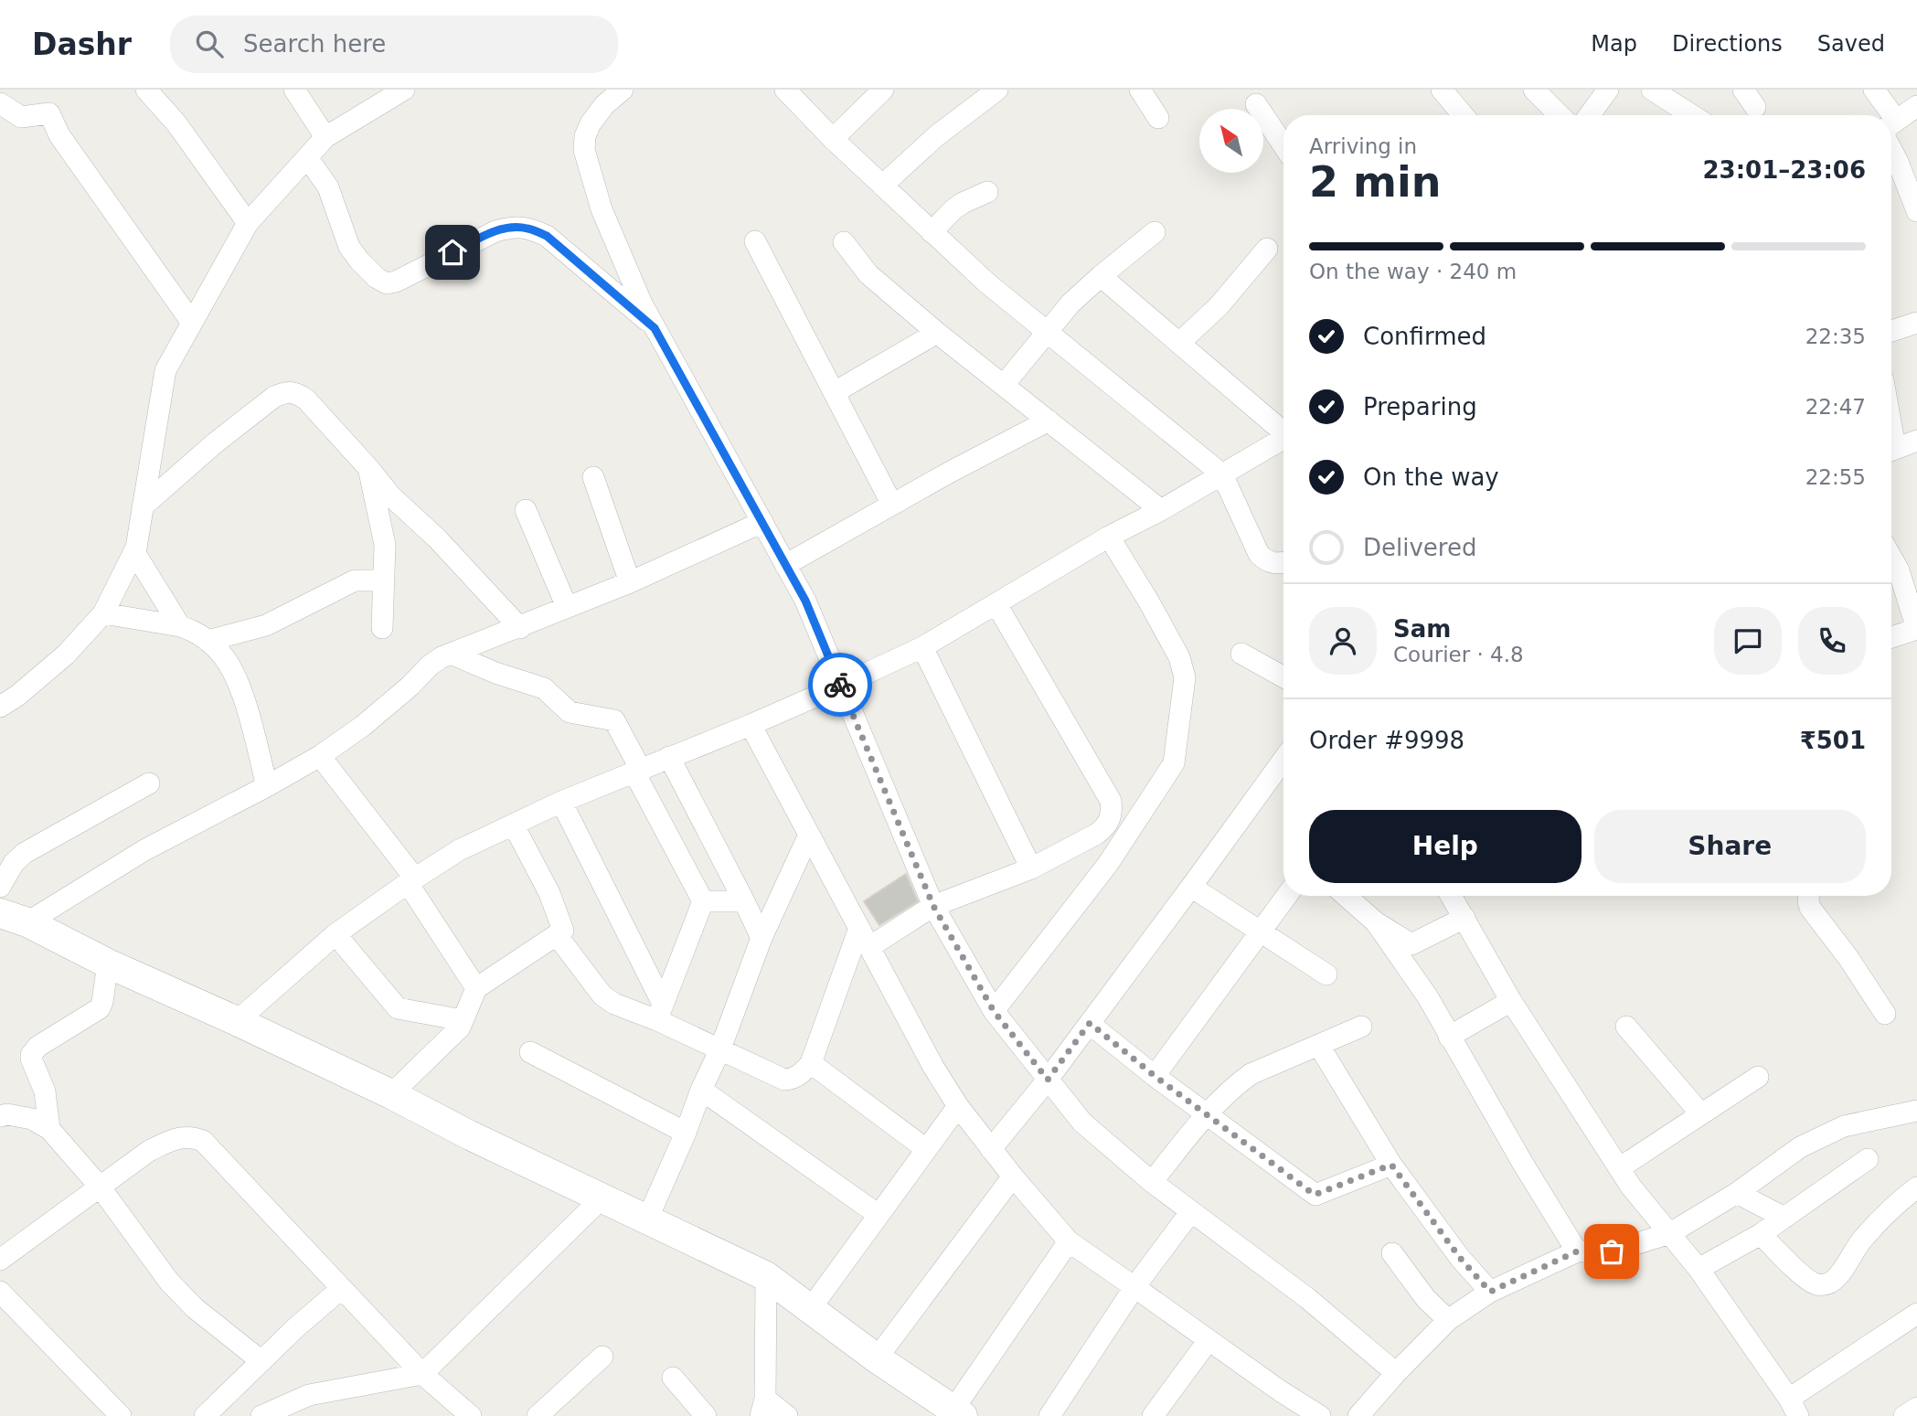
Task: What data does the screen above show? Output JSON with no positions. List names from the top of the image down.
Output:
{
  "north": "top left",
  "page": {
    "header": "Dashr",
    "search": "Search here",
    "nav": ["Map", "Directions", "Saved"],
    "heading": ["2 min", "Arriving in", "23:01–23:06"],
    "panel": [
      "Sam",
      "Courier · 4.8",
      "Order #9998",
      "₹501"
    ],
    "bar": "On the way · 240 m",
    "list": [
      ["Confirmed", "22:35"],
      ["Preparing", "22:47"],
      ["On the way", "22:55"],
      "Delivered"
    ],
    "buttons": ["Help", "Share"]
  }
}
